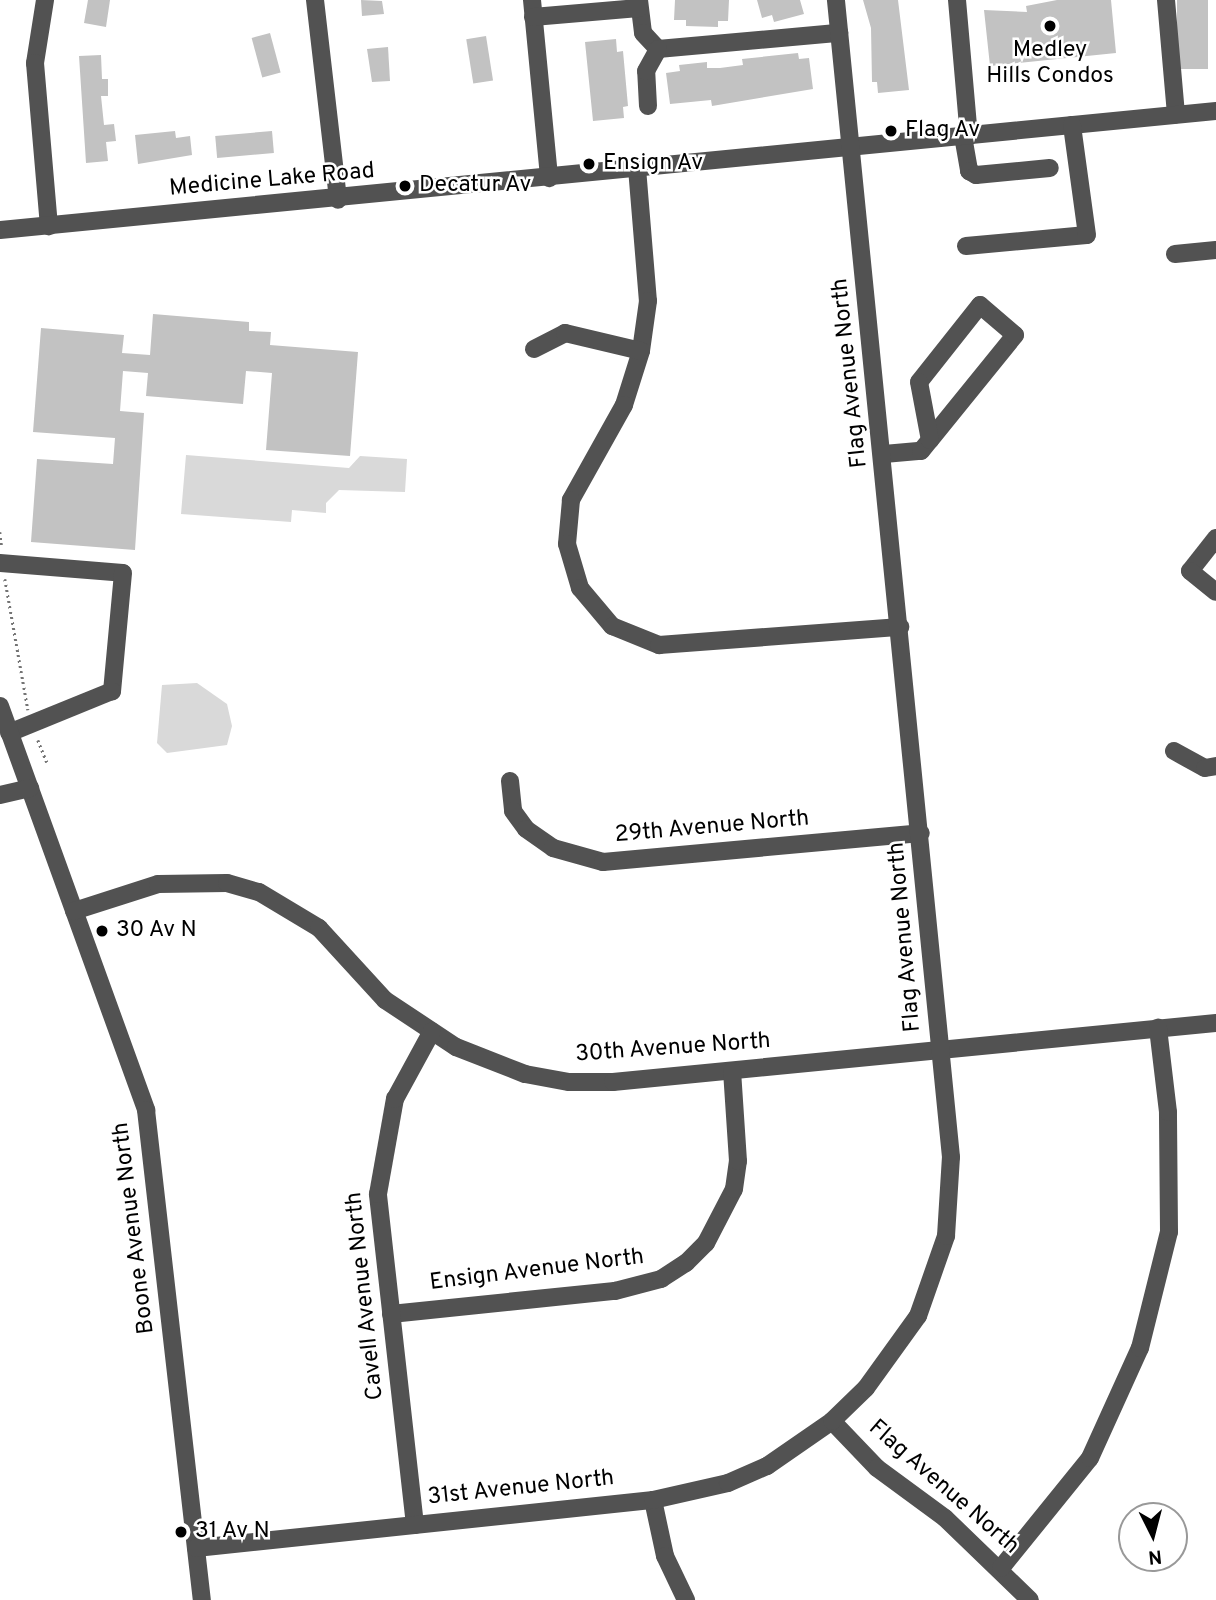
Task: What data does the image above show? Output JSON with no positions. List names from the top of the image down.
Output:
{
  "streets": {
    "street": [
      "Medicine Lake Road",
      "Flag Avenue North",
      "29th Avenue North",
      "30th Avenue North",
      "Boone Avenue North",
      "Ensign Avenue North",
      "Cavell Avenue North",
      "31st Avenue North"
    ]
  },
  "crossings": [
    ["Medicine Lake Road", "Flag Avenue North"],
    ["Flag Avenue North", "29th Avenue North"],
    ["Flag Avenue North", "30th Avenue North"],
    ["Flag Avenue North", "31st Avenue North"],
    ["30th Avenue North", "Boone Avenue North"],
    ["30th Avenue North", "Ensign Avenue North"],
    ["30th Avenue North", "Cavell Avenue North"],
    ["Boone Avenue North", "31st Avenue North"],
    ["Ensign Avenue North", "Cavell Avenue North"],
    ["Cavell Avenue North", "31st Avenue North"]
  ],
  "places": [
    "Medley Hills Condos",
    "Flag Av",
    "Ensign Av",
    "Decatur Av",
    "30 Av N",
    "31 Av N"
  ],
  "north": "bottom"
}
